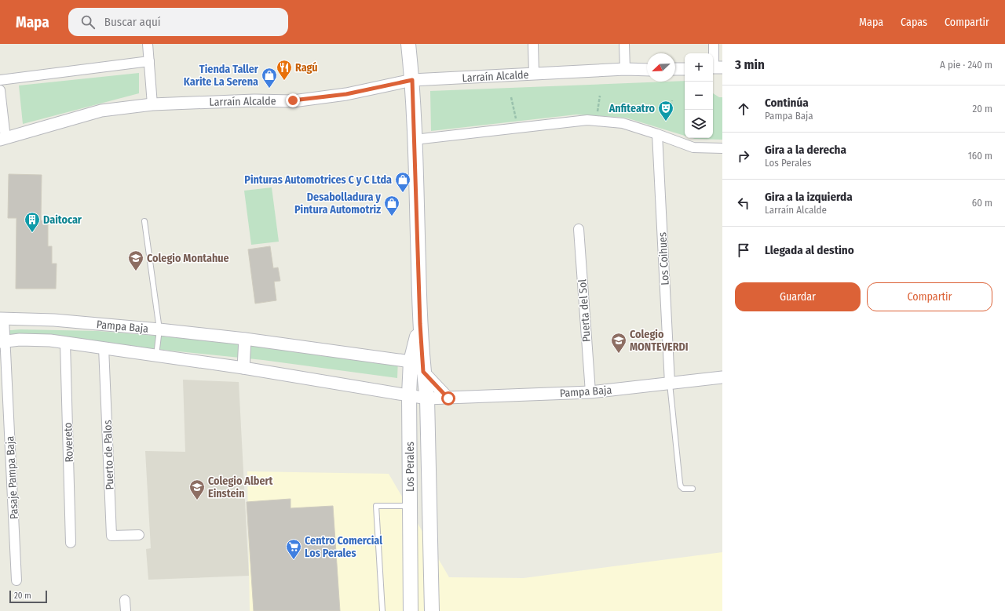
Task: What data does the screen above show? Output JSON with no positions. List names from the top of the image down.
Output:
{
  "streets": {
    "main road": ["Los Perales"],
    "street": [
      "Larraín Alcalde",
      "Los Coihues",
      "Puerta del Sol",
      "Pampa Baja",
      "Rovereto",
      "Puerto de Palos",
      "Pasaje Pampa Baja"
    ]
  },
  "crossings": [
    ["Larraín Alcalde", "Los Perales"],
    ["Los Coihues", "Pampa Baja"],
    ["Puerta del Sol", "Pampa Baja"],
    ["Pampa Baja", "Rovereto"],
    ["Pampa Baja", "Puerto de Palos"],
    ["Pampa Baja", "Los Perales"],
    ["Pampa Baja", "Pasaje Pampa Baja"]
  ],
  "places": {
    "restaurant": ["Ragú"],
    "shop": ["Tienda Taller Karite La Serena", "Pinturas Automotrices C y C Ltda", "Desabolladura y Pintura Automotriz"],
    "theatre": ["Anfiteatro"],
    "building": ["Daitocar"],
    "school or university": ["Colegio Montahue", "Colegio MONTEVERDI", "Colegio Albert Einstein"],
    "supermarket": ["Centro Comercial Los Perales"]
  },
  "scale_bar": "20 m",
  "north": "bottom left",
  "page": {
    "header": "Mapa",
    "search": "Buscar aquí",
    "nav": ["Mapa", "Capas", "Compartir"],
    "heading": ["3 min", "A pie · 240 m"],
    "map_buttons": ["+", "−"],
    "list": [
      ["Continúa", "Pampa Baja", "20 m"],
      ["Gira a la derecha", "Los Perales", "160 m"],
      ["Gira a la izquierda", "Larraín Alcalde", "60 m"],
      "Llegada al destino"
    ],
    "buttons": ["Guardar", "Compartir"],
    "scale": "20 m"
  }
}
